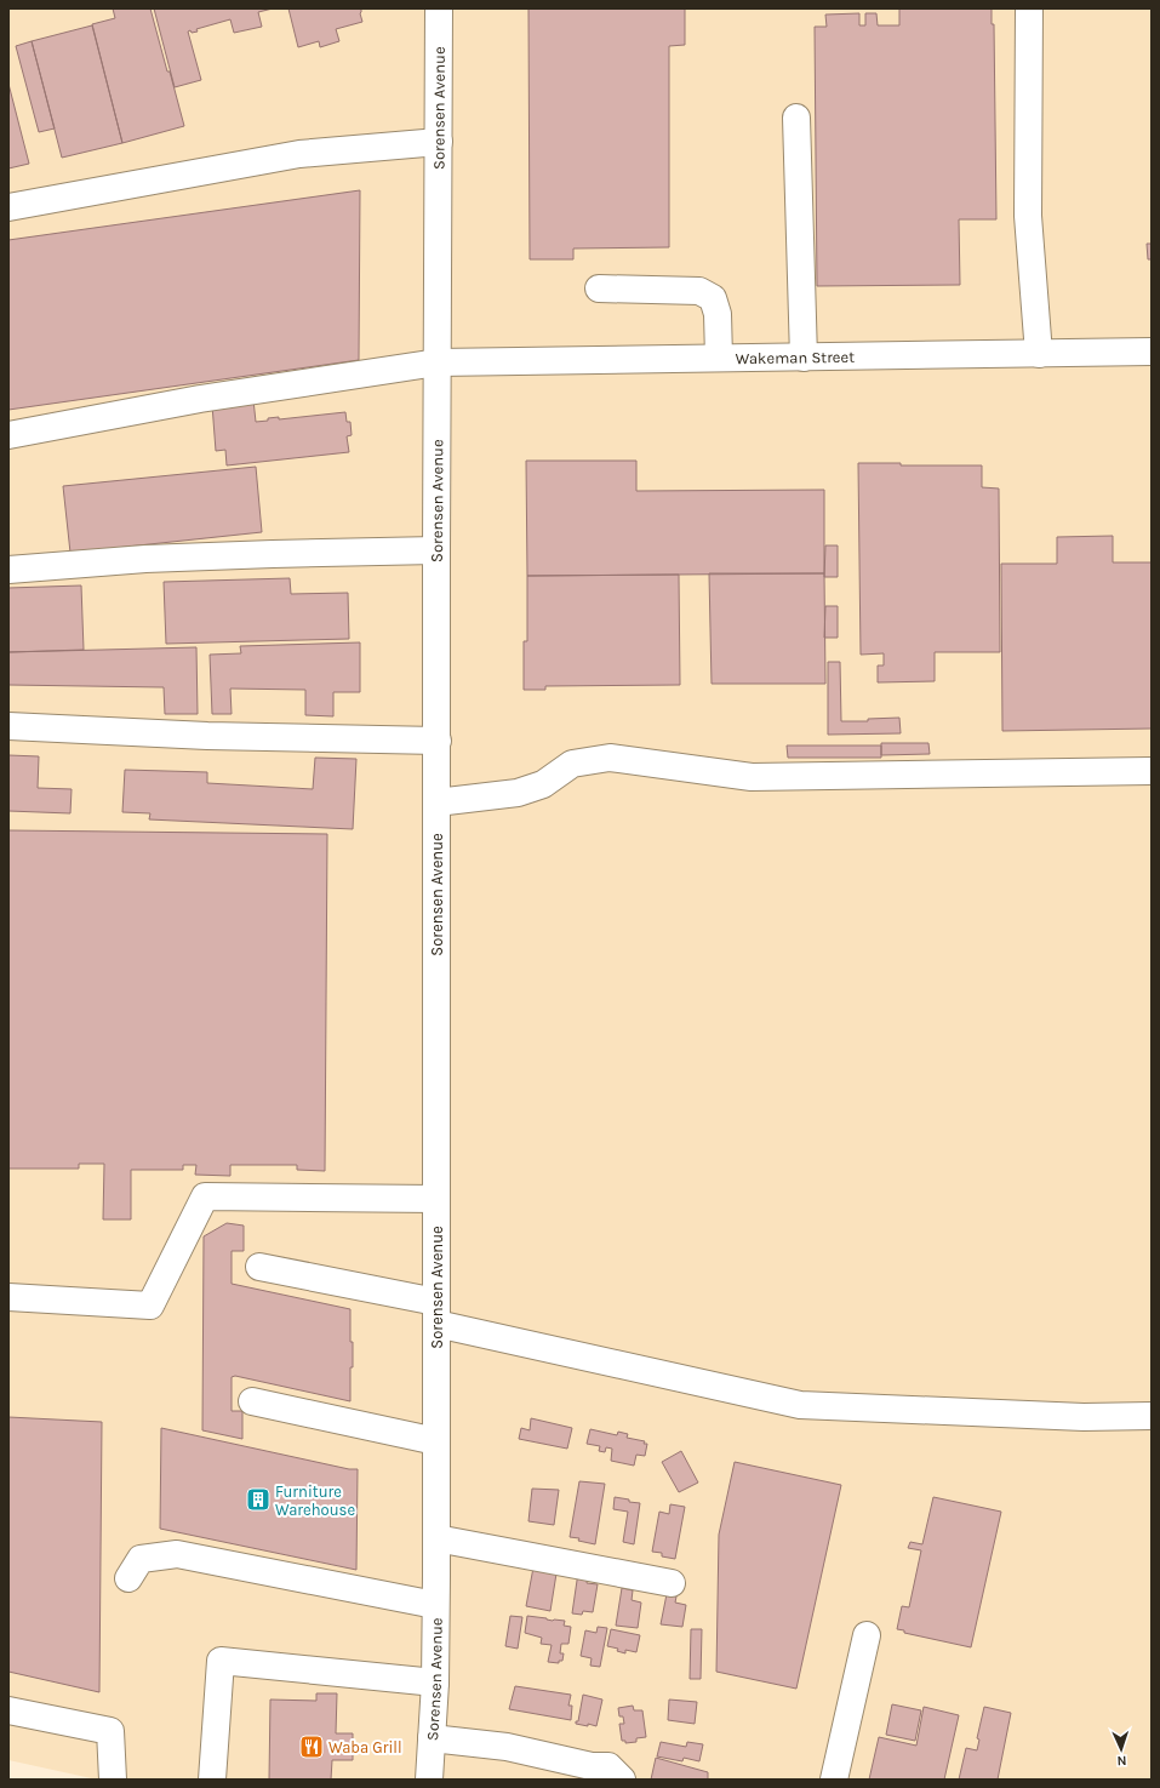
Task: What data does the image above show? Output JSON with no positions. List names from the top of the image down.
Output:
{
  "streets": {
    "street": ["Sorensen Avenue", "Wakeman Street"]
  },
  "crossings": [
    ["Sorensen Avenue", "Wakeman Street"]
  ],
  "places": {
    "building": ["Furniture Warehouse"],
    "restaurant": ["Waba Grill"]
  },
  "north": "bottom"
}
